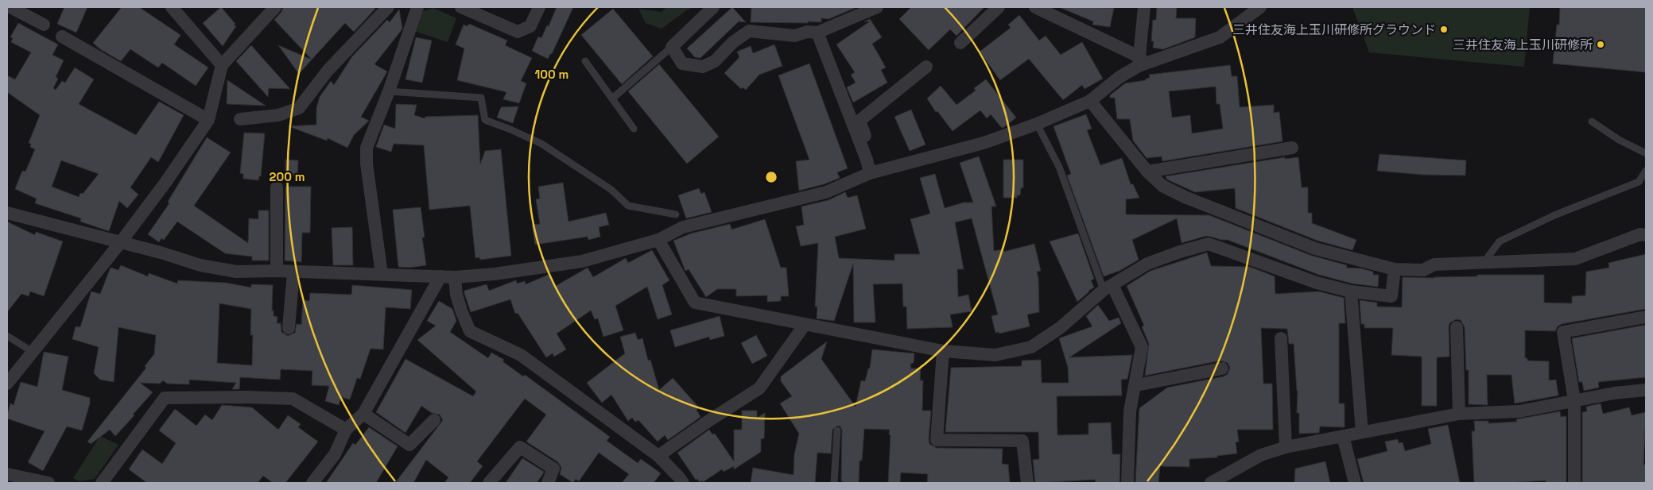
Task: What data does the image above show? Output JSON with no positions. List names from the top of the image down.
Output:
{
  "places": ["三井住友海上玉川研修所グラウンド", "三井住友海上玉川研修所"],
  "rings": ["100 m", "200 m"]
}
